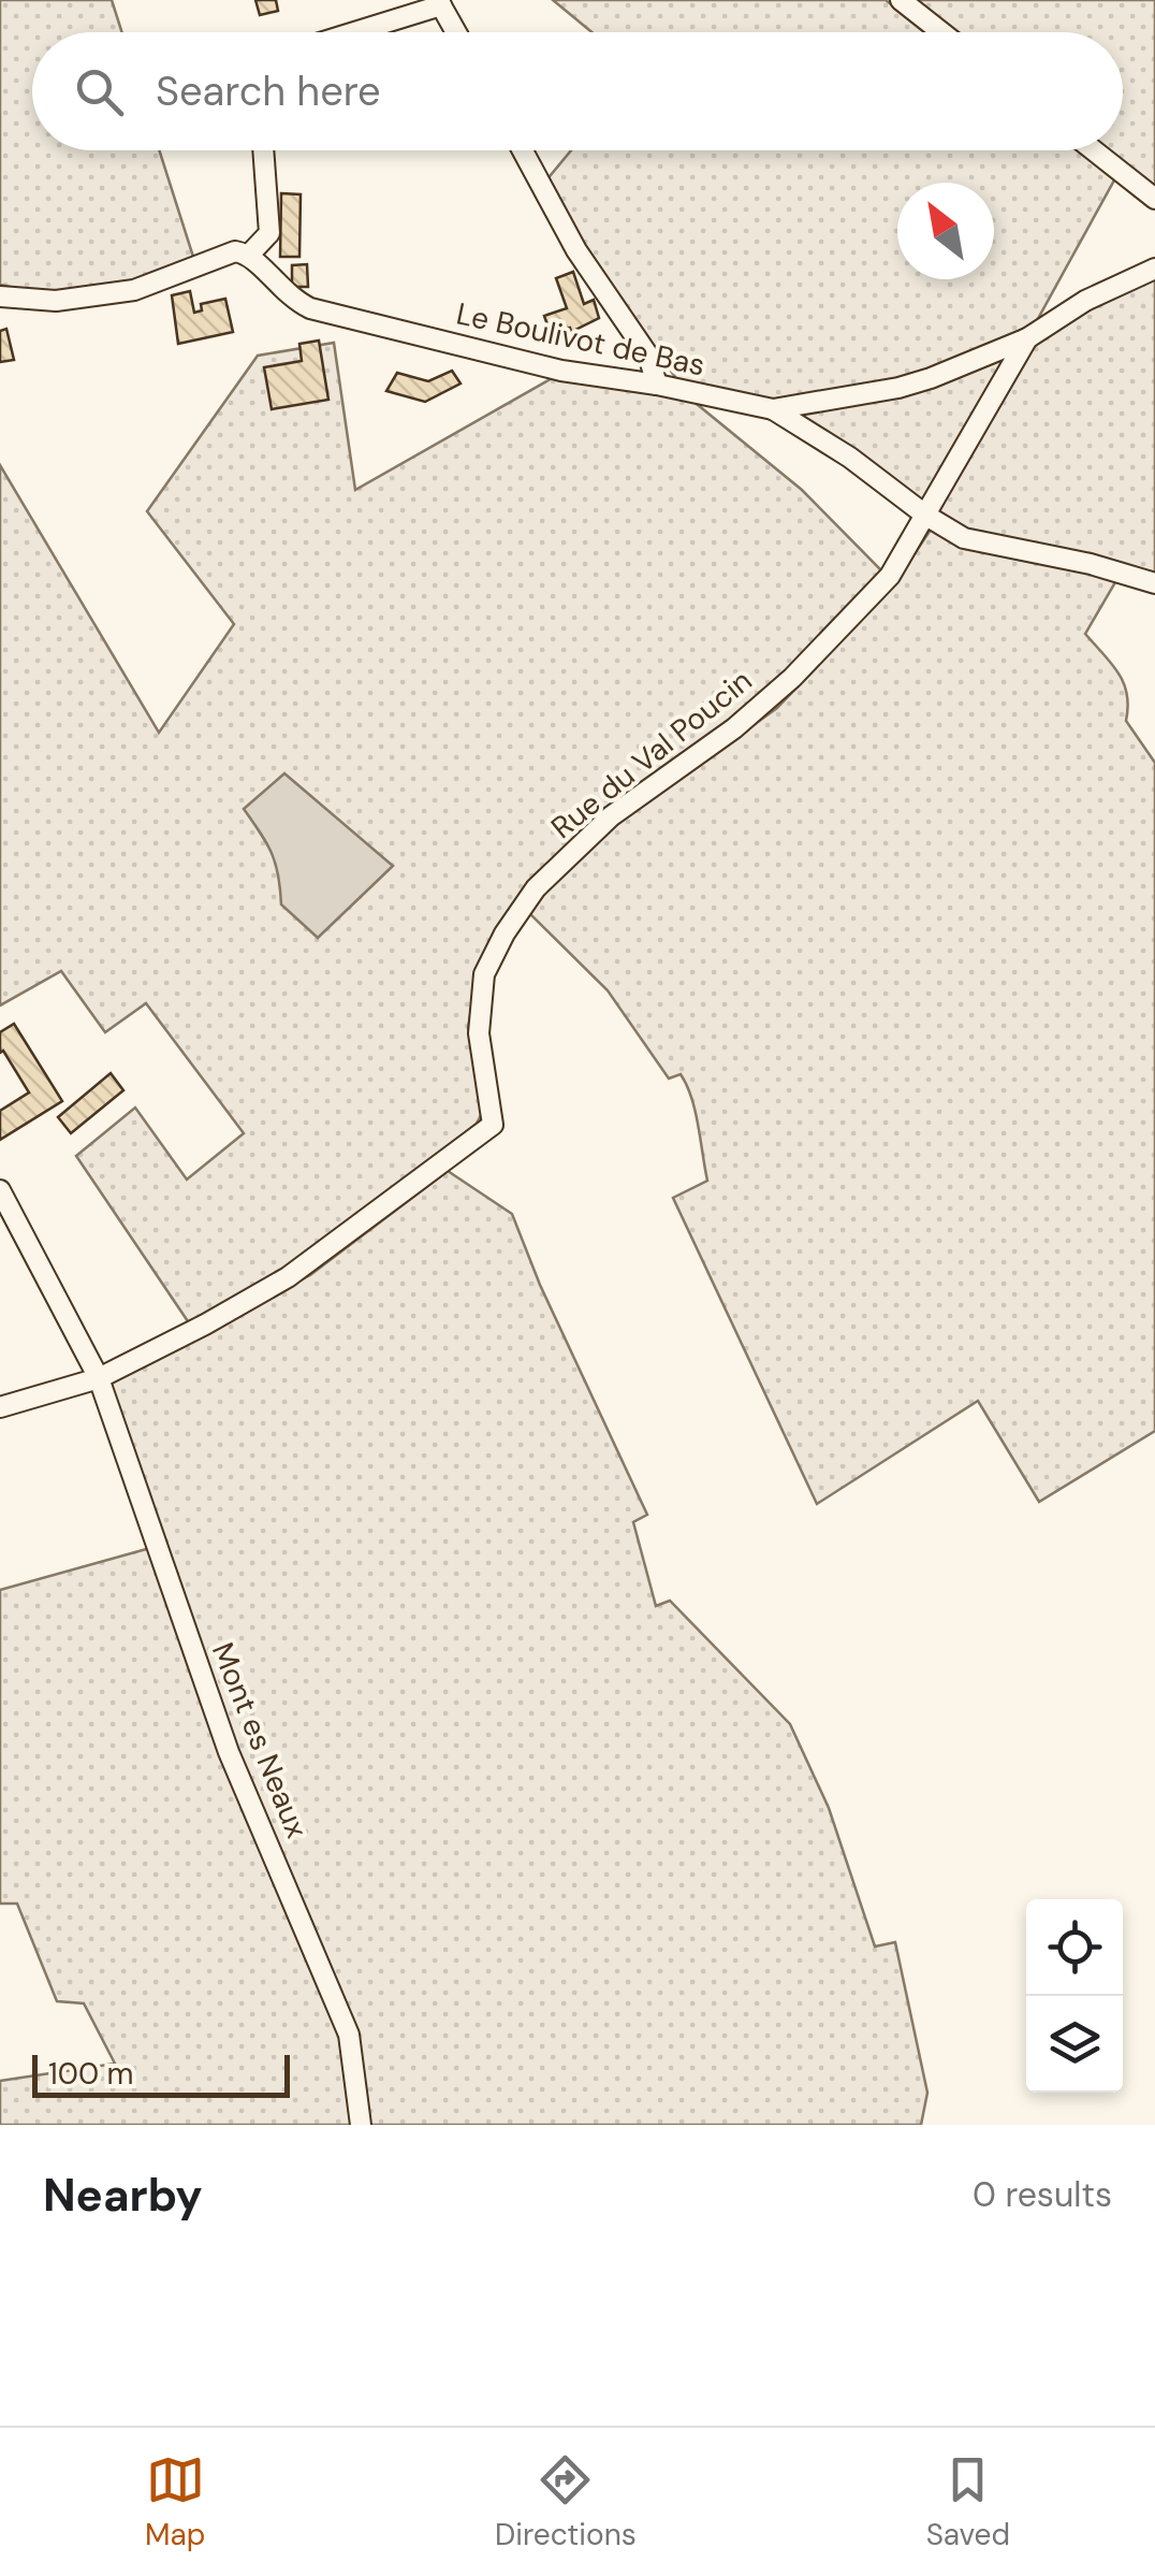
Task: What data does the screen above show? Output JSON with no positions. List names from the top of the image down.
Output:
{
  "streets": {
    "street": ["Le Boulivot de Bas", "Rue du Val Poucin", "Mont es Neaux"]
  },
  "crossings": [
    ["Le Boulivot de Bas", "Rue du Val Poucin"],
    ["Rue du Val Poucin", "Mont es Neaux"]
  ],
  "scale_bar": "100 m",
  "north": "top left",
  "page": {
    "search": "Search here",
    "scale": "100 m",
    "heading": ["Nearby", "0 results"],
    "nav": ["Map", "Directions", "Saved"]
  }
}
